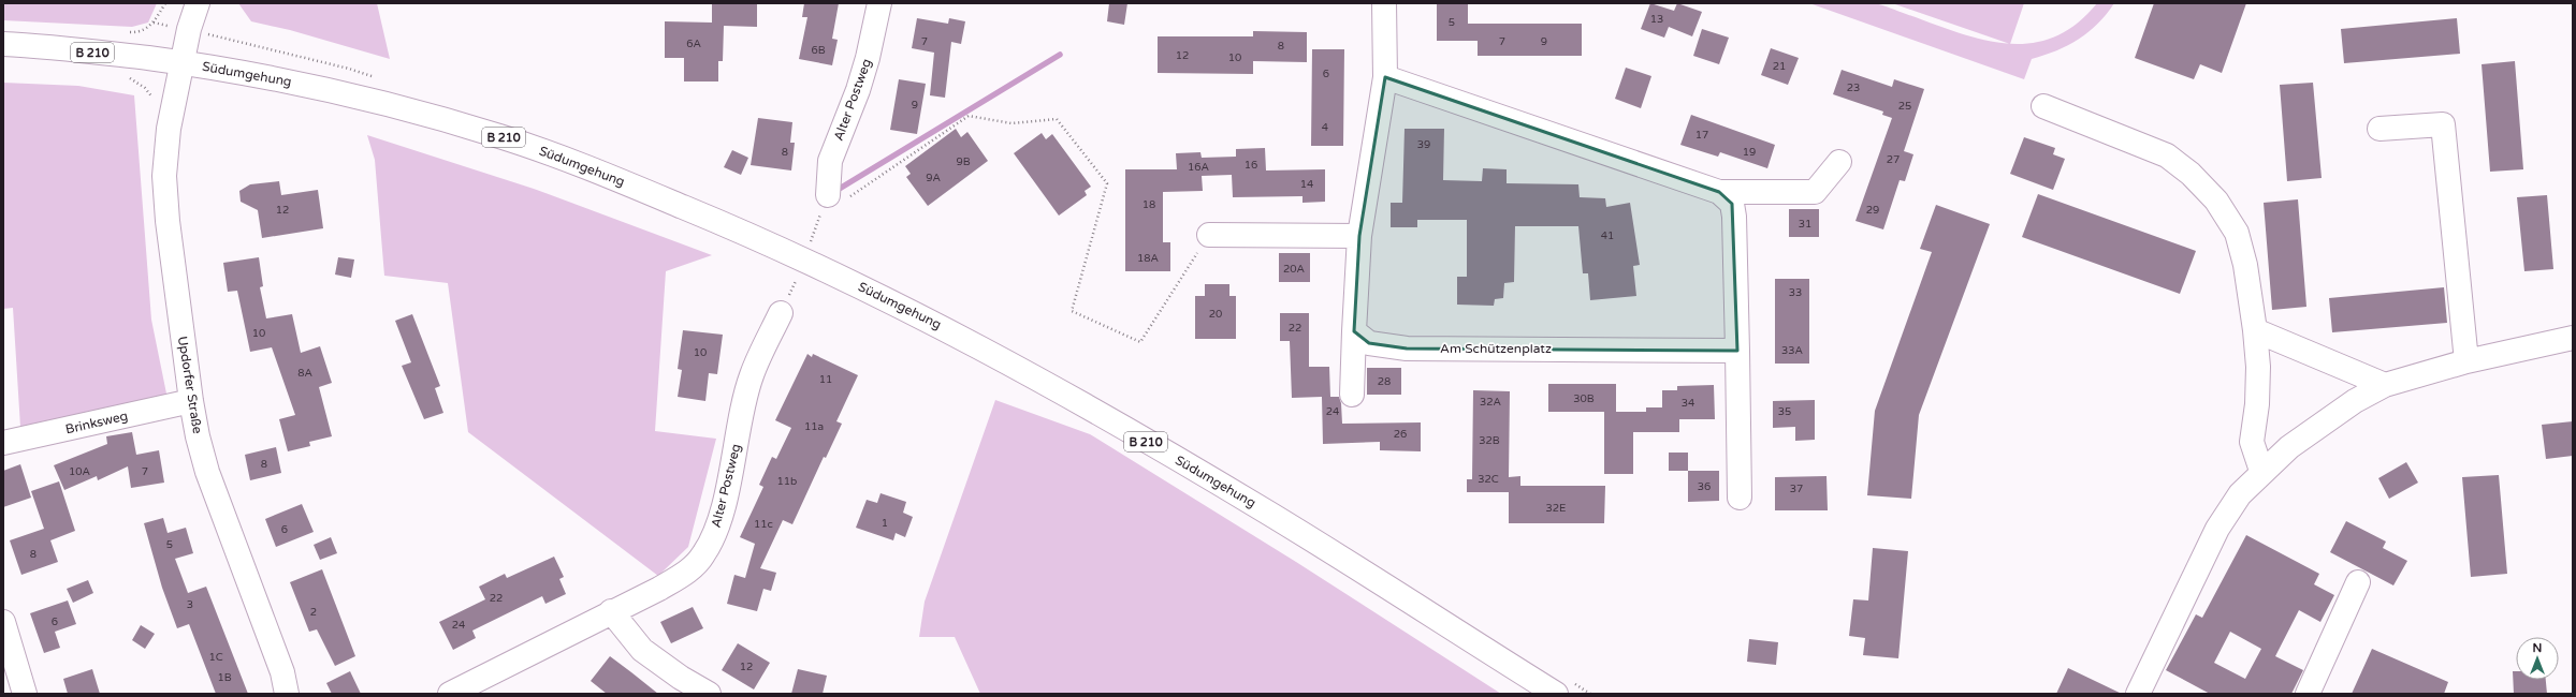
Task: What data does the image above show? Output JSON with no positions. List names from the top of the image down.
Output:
{
  "streets": {
    "street": [
      "B 210",
      "Südumgehung",
      "Alter Postweg",
      "Am Schützenplatz",
      "Updorfer Straße",
      "Brinksweg"
    ]
  },
  "crossings": [
    ["B 210", "Südumgehung"],
    ["B 210", "Updorfer Straße"],
    ["Südumgehung", "Updorfer Straße"],
    ["Updorfer Straße", "Brinksweg"]
  ],
  "house_numbers": [
    "13",
    "5",
    "7",
    "7",
    "9",
    "6A",
    "8",
    "6B",
    "12",
    "10",
    "21",
    "6",
    "23",
    "9",
    "25",
    "4",
    "17",
    "39",
    "8",
    "19",
    "27",
    "9B",
    "16",
    "16A",
    "9A",
    "14",
    "18",
    "12",
    "29",
    "31",
    "41",
    "18A",
    "20A",
    "33",
    "20",
    "22",
    "10",
    "33A",
    "10",
    "8A",
    "11",
    "28",
    "30B",
    "32A",
    "34",
    "24",
    "35",
    "11a",
    "26",
    "32B",
    "8",
    "10A",
    "7",
    "32C",
    "11b",
    "36",
    "37",
    "32E",
    "1",
    "11c",
    "6",
    "5",
    "8",
    "22",
    "3",
    "2",
    "6",
    "24",
    "1C",
    "12",
    "1B"
  ],
  "north": "top"
}
